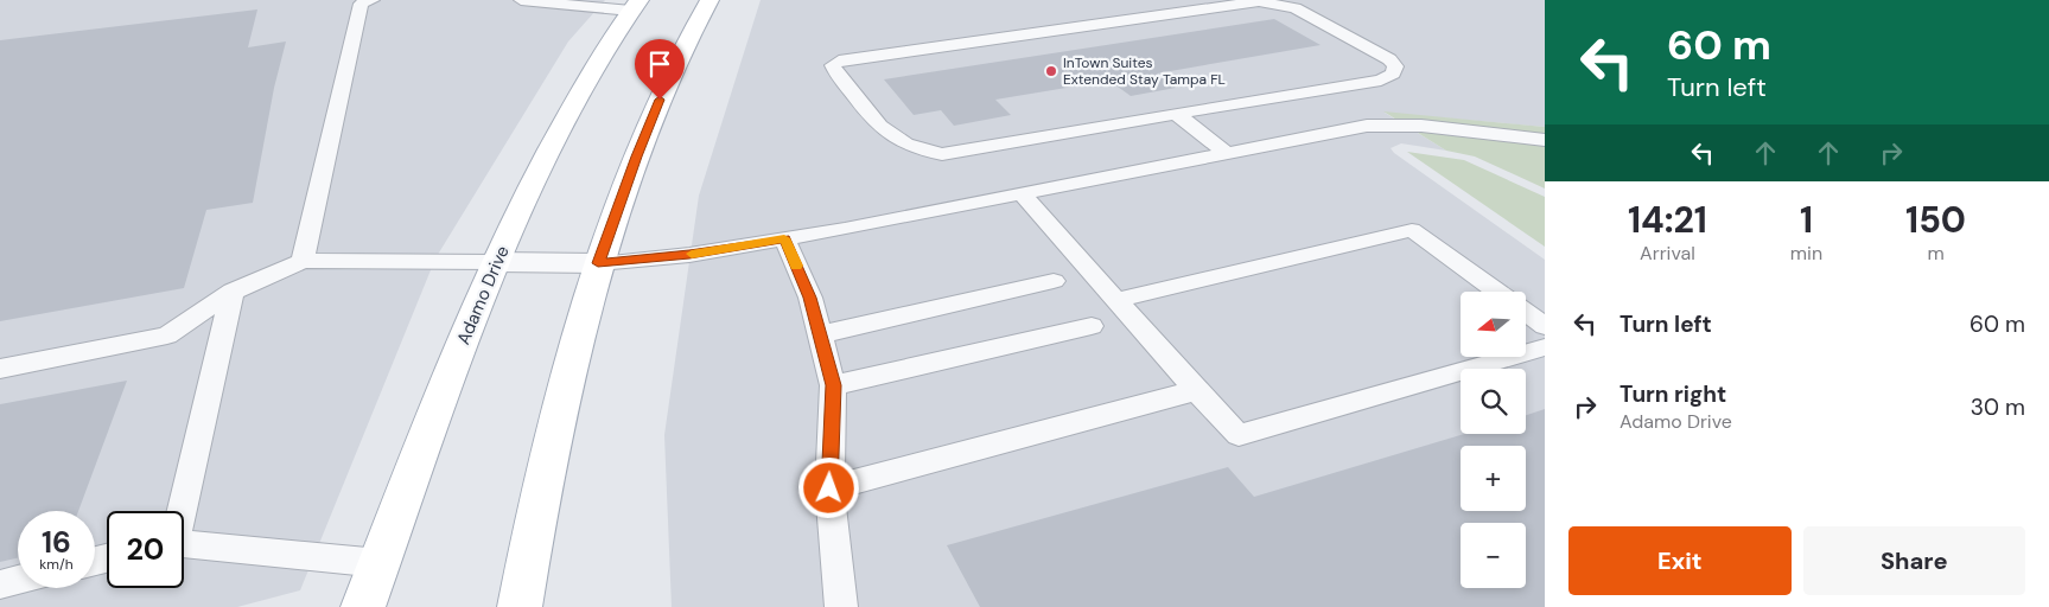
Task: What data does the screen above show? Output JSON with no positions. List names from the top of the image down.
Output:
{
  "streets": {
    "main road": ["Adamo Drive"]
  },
  "places": ["InTown Suites Extended Stay Tampa FL"],
  "north": "left",
  "page": {
    "turn": ["60 m", "Turn left"],
    "eta": [
      "14:21",
      "Arrival",
      "1",
      "min",
      "150",
      "m"
    ],
    "list": [
      {
        "name": "Turn left",
        "value": "60 m"
      },
      {
        "name": "Turn right",
        "note": "Adamo Drive",
        "value": "30 m"
      }
    ],
    "map_buttons": ["+", "−"],
    "speed": "16 km/h",
    "limit": "20",
    "buttons": ["Exit", "Share"]
  }
}
